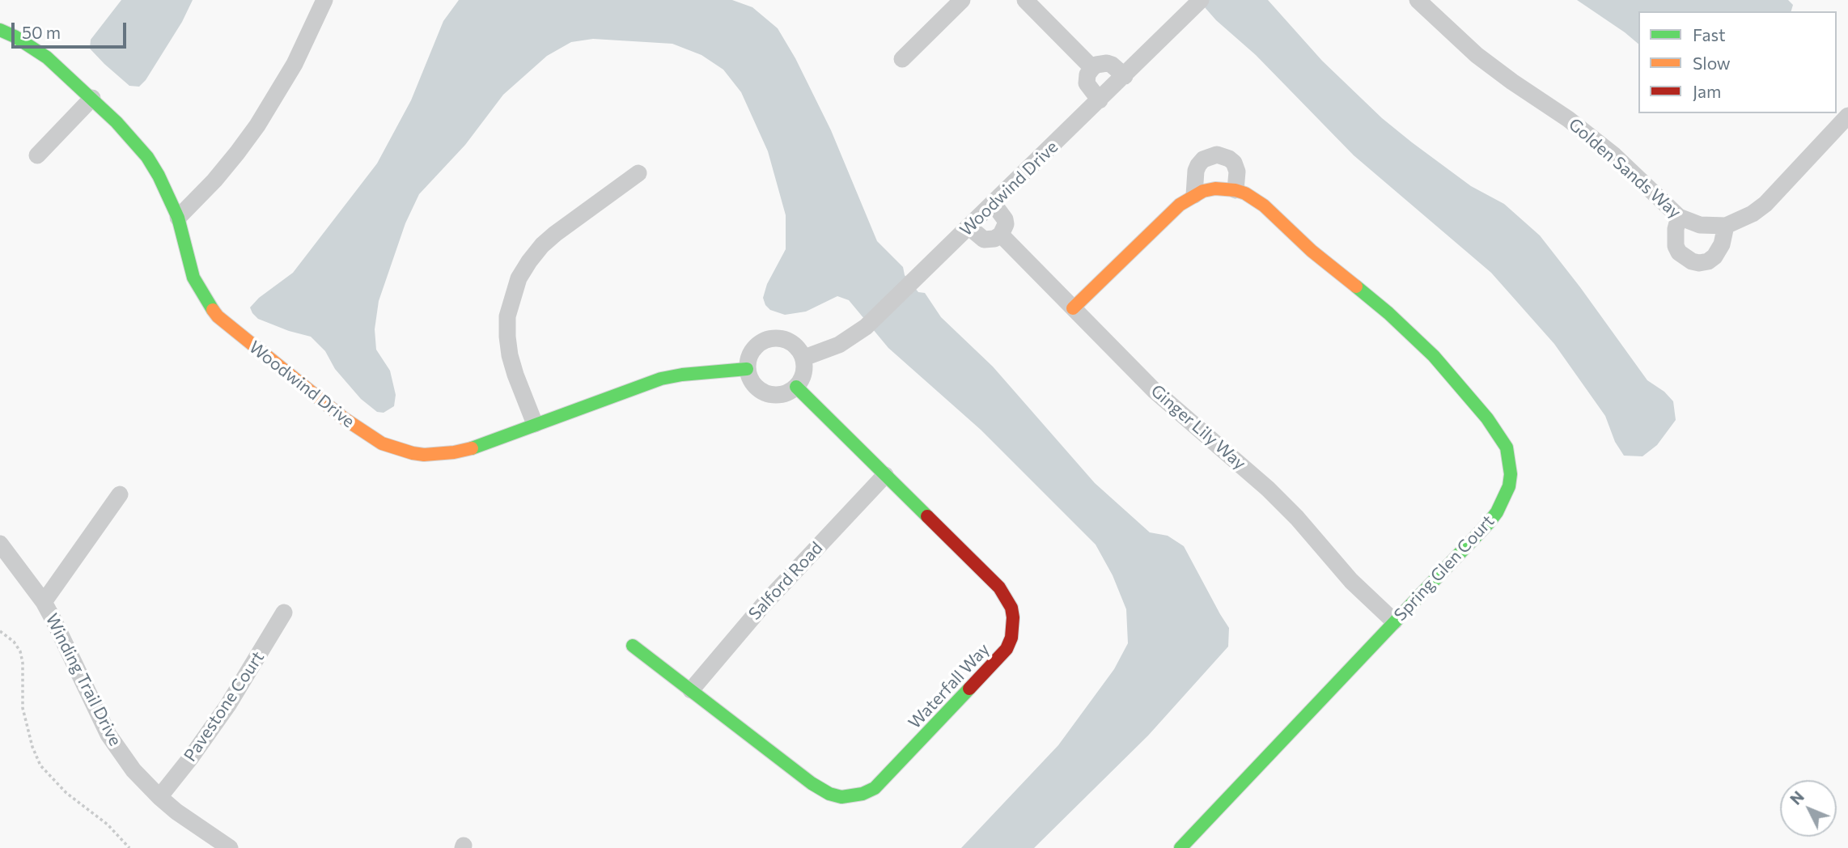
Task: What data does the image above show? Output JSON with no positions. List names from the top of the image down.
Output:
{
  "streets": {
    "street": [
      "Golden Sands Way",
      "Woodwind Drive",
      "Ginger Lily Way",
      "Spring Glen Court",
      "Salford Road",
      "Winding Trail Drive",
      "Waterfall Way",
      "Pavestone Court"
    ]
  },
  "crossings": [
    ["Woodwind Drive", "Waterfall Way"],
    ["Ginger Lily Way", "Spring Glen Court"],
    ["Salford Road", "Waterfall Way"],
    ["Winding Trail Drive", "Pavestone Court"]
  ],
  "legend": ["Fast", "Slow", "Jam"],
  "scale_bar": "50 m",
  "north": "top left"
}
